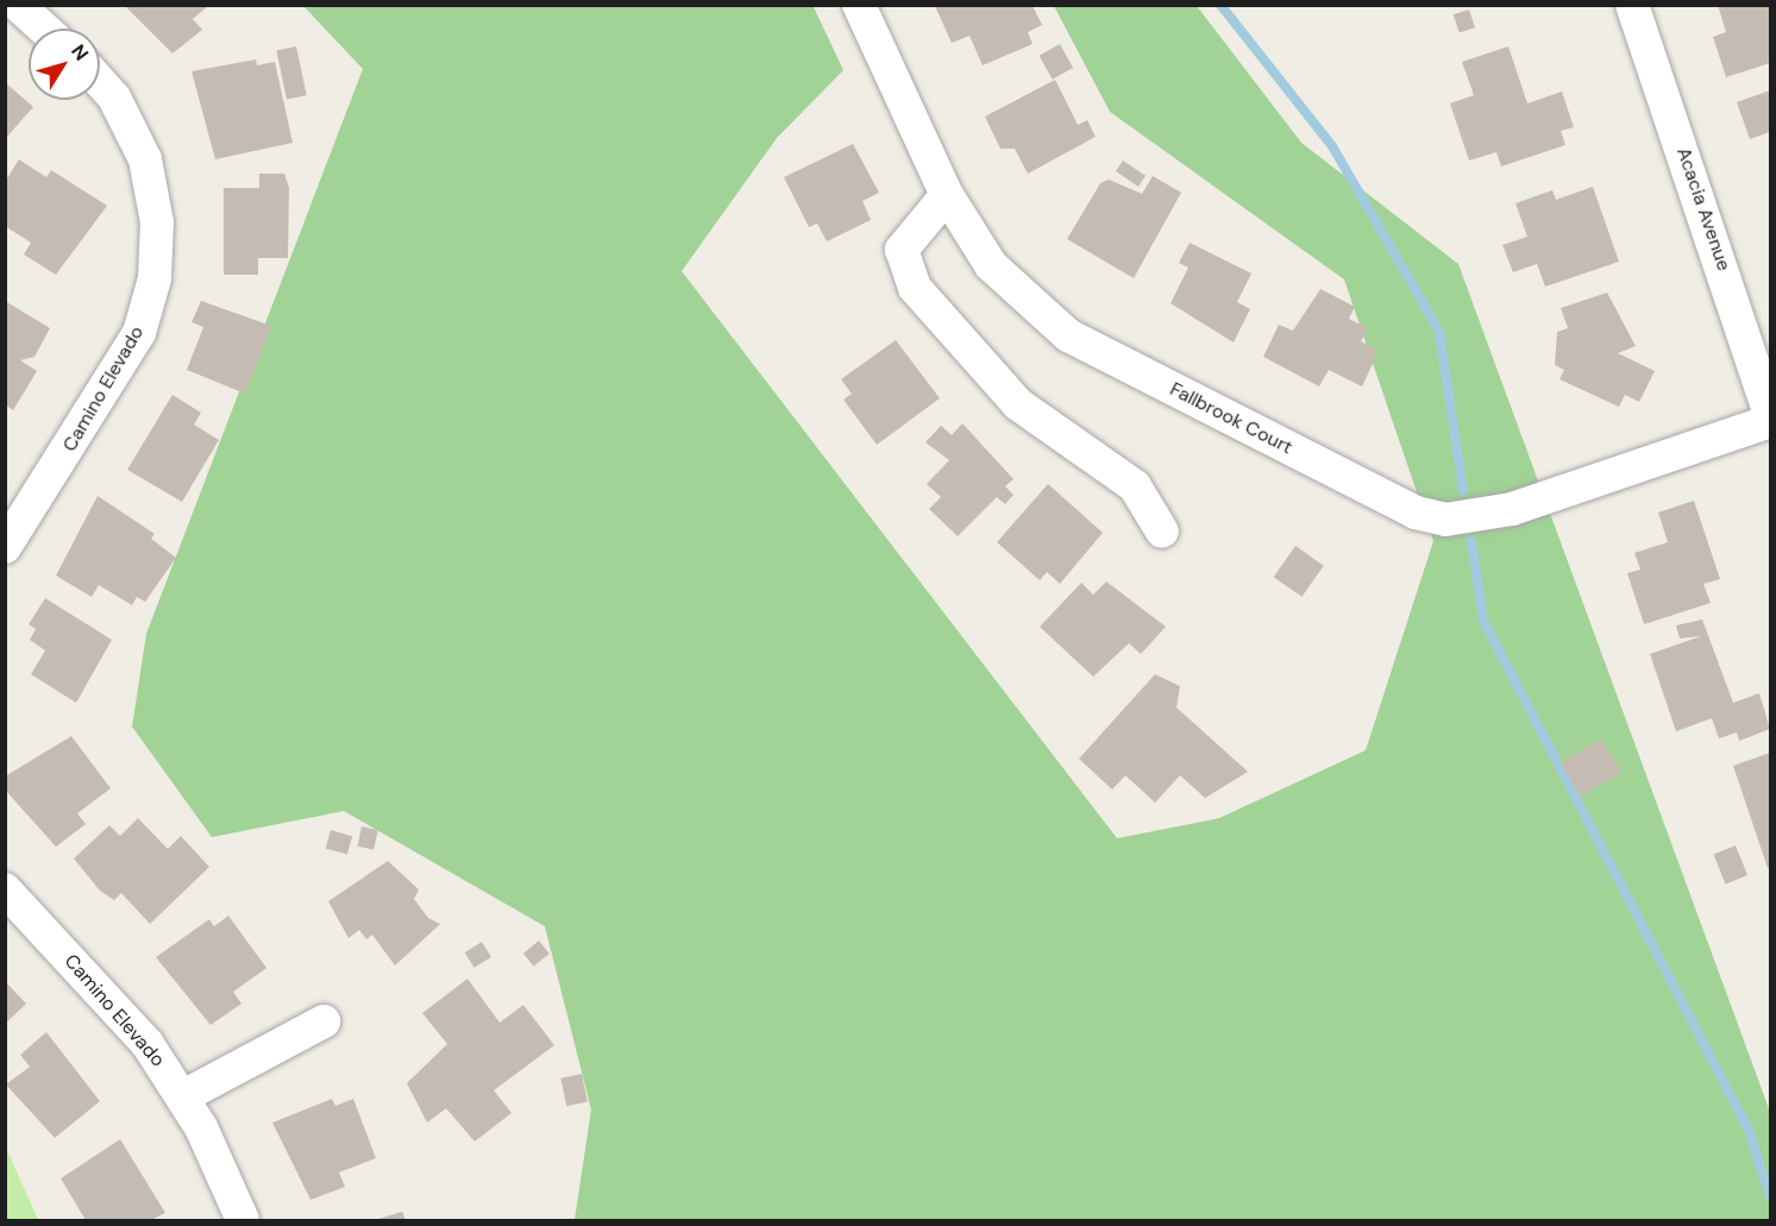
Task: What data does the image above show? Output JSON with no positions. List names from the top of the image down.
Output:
{
  "streets": {
    "street": ["Acacia Avenue", "Camino Elevado", "Fallbrook Court"]
  },
  "north": "top right"
}
